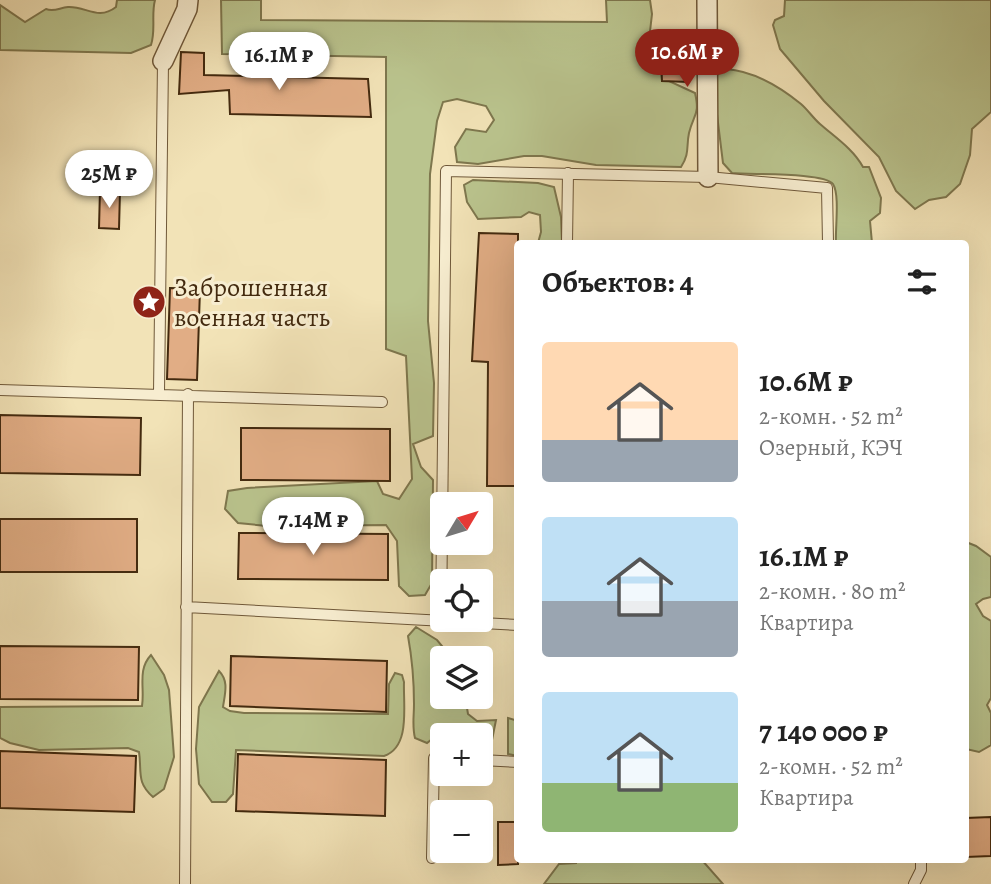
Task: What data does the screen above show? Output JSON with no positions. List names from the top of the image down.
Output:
{
  "places": {
    "place": ["Заброшенная военная часть"]
  },
  "north": "top right",
  "page": {
    "price": [
      "10.6M ₽",
      "16.1M ₽",
      "25M ₽",
      "7.14M ₽"
    ],
    "heading": "Объектов: 4",
    "list": [
      {
        "name": "10.6M ₽",
        "note": "2-комн. · 52 m² · Озерный, КЭЧ"
      },
      {
        "name": "16.1M ₽",
        "note": "2-комн. · 80 m² · Квартира"
      },
      {
        "name": "7 140 000 ₽",
        "note": "2-комн. · 52 m² · Квартира"
      }
    ],
    "map_buttons": ["+", "−"]
  }
}
